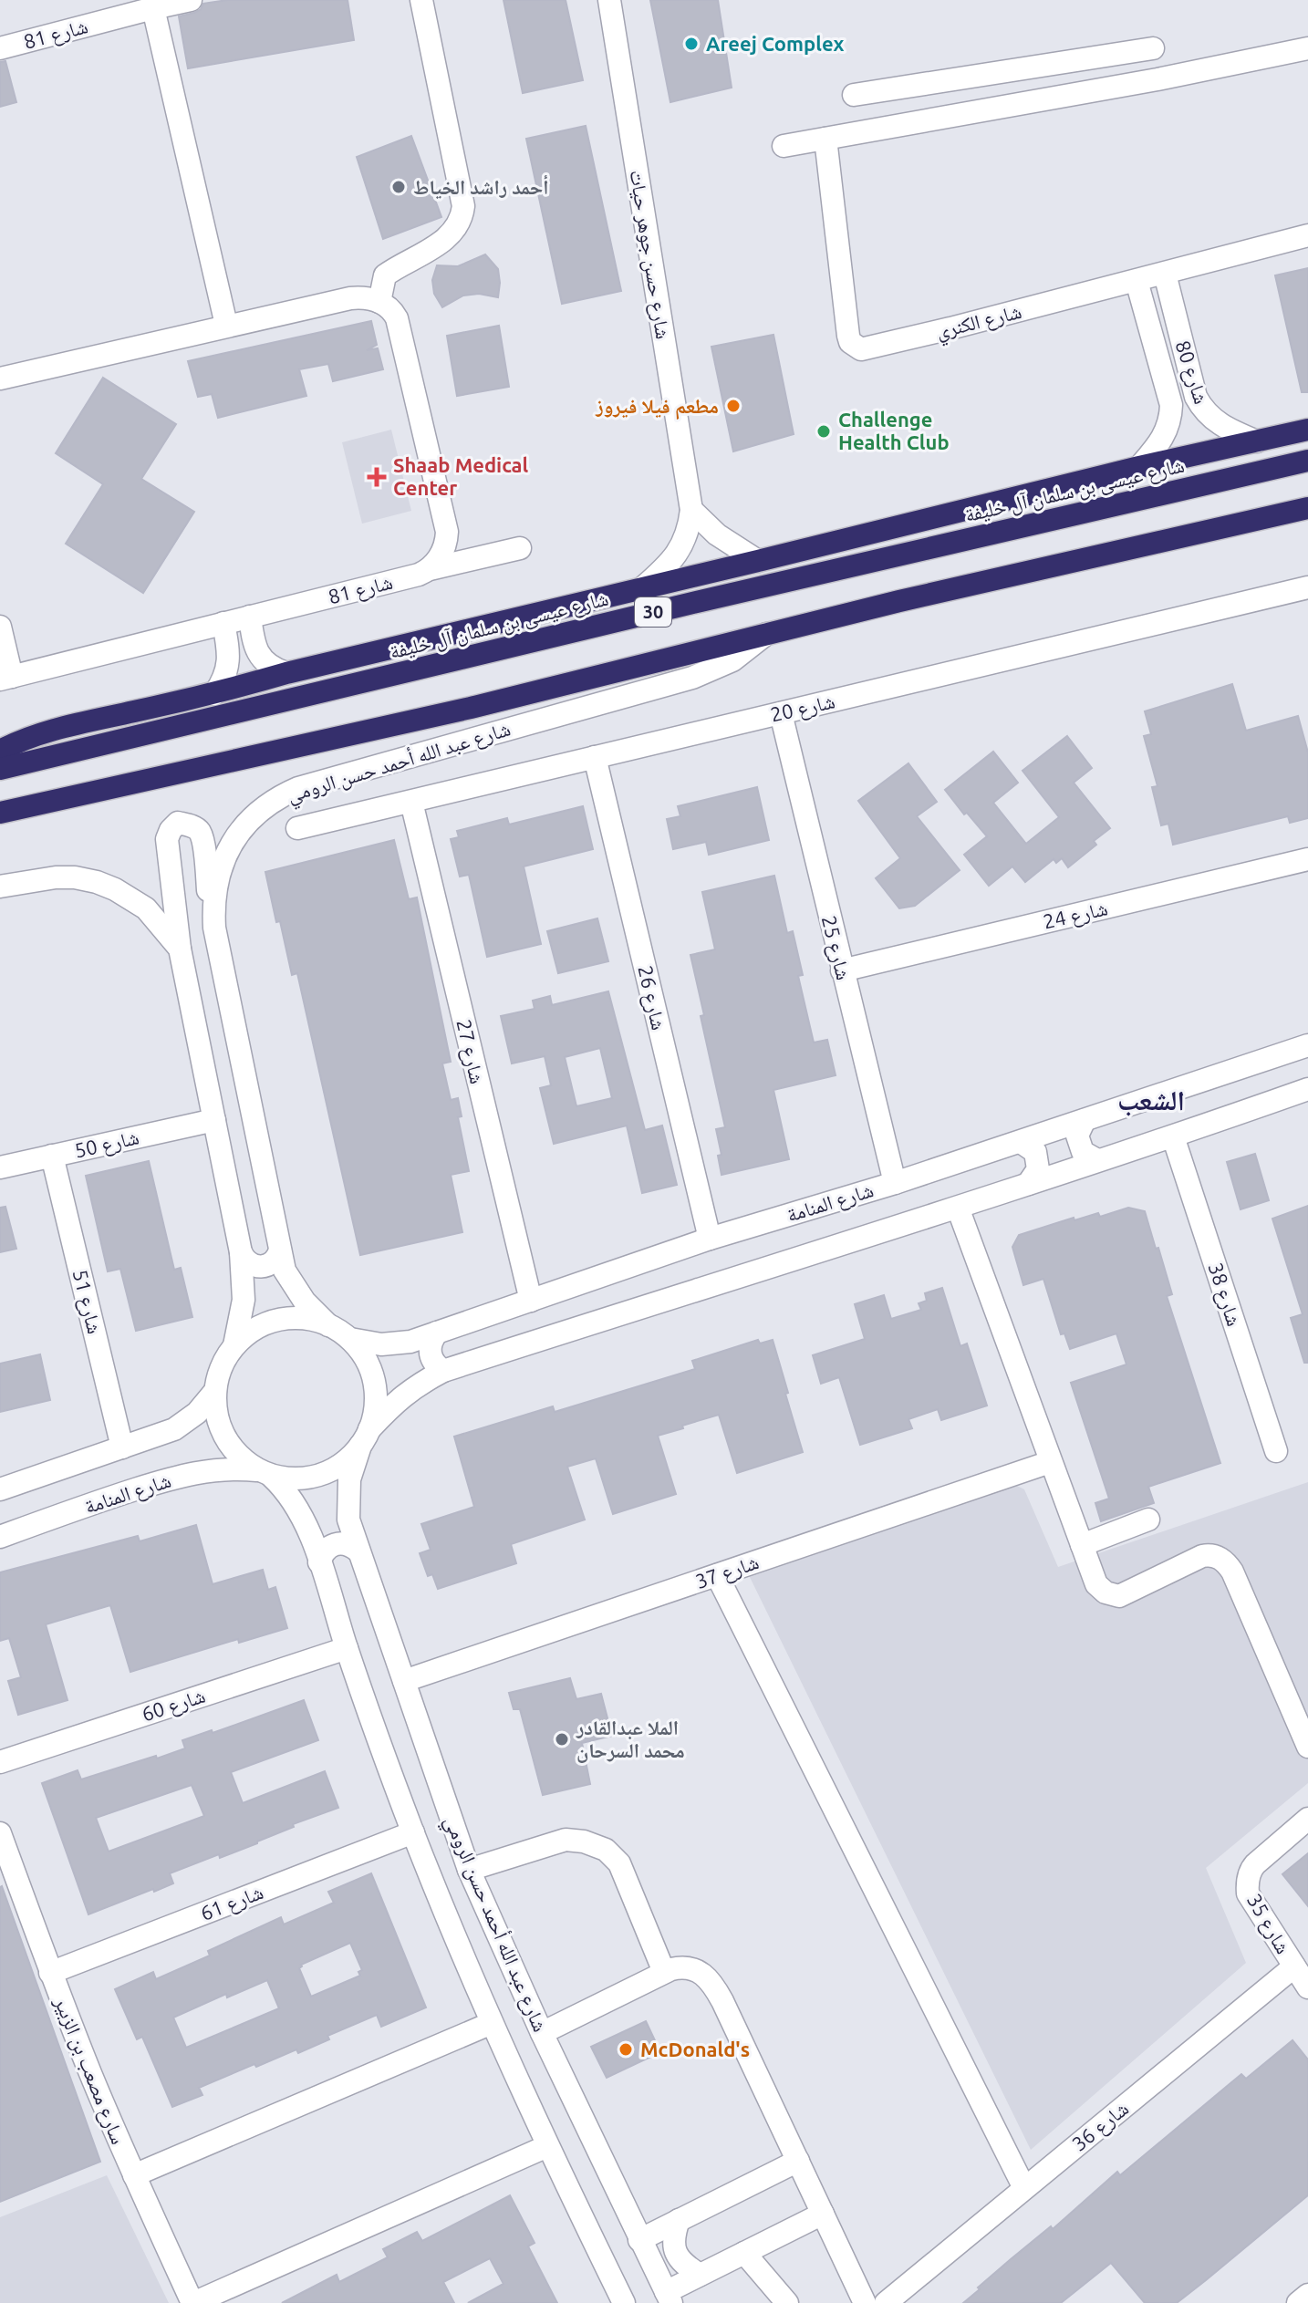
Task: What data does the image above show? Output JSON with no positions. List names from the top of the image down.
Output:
{
  "streets": {
    "highway": ["شارع عيسى بن سلمان آل خليفة", "30"],
    "street": [
      "شارع 81",
      "شارع حسن جوهر حيات",
      "شارع الكنري",
      "شارع 80",
      "شارع 20",
      "شارع عبد الله أحمد حسن الرومي",
      "شارع 24",
      "شارع 25",
      "شارع 26",
      "شارع 27",
      "شارع 50",
      "شارع المنامة",
      "شارع 38",
      "شارع 51",
      "شارع 37",
      "شارع 60",
      "شارع 61",
      "شارع 35",
      "سارع مصعب بن الزبير",
      "شارع 36"
    ]
  },
  "crossings": [
    ["شارع الكنري", "شارع 80"],
    ["شارع 20", "شارع 25"],
    ["شارع 20", "شارع 26"],
    ["شارع 20", "شارع 27"],
    ["شارع عبد الله أحمد حسن الرومي", "شارع المنامة"],
    ["شارع عبد الله أحمد حسن الرومي", "شارع 37"],
    ["شارع عبد الله أحمد حسن الرومي", "شارع 60"],
    ["شارع عبد الله أحمد حسن الرومي", "شارع 61"],
    ["شارع 24", "شارع 25"],
    ["شارع 25", "شارع المنامة"],
    ["شارع 26", "شارع المنامة"],
    ["شارع 27", "شارع المنامة"],
    ["شارع 50", "شارع 51"],
    ["شارع 61", "سارع مصعب بن الزبير"],
    ["شارع 35", "شارع 36"]
  ],
  "districts": ["الشعب"],
  "places": {
    "other": [
      "Areej Complex",
      "أحمد راشد الخياط",
      "مطعم فيلا فيروز",
      "Challenge Health Club",
      "الملا عبدالقادر محمد السرحان",
      "McDonald's"
    ],
    "health": ["Shaab Medical Center"]
  }
}
